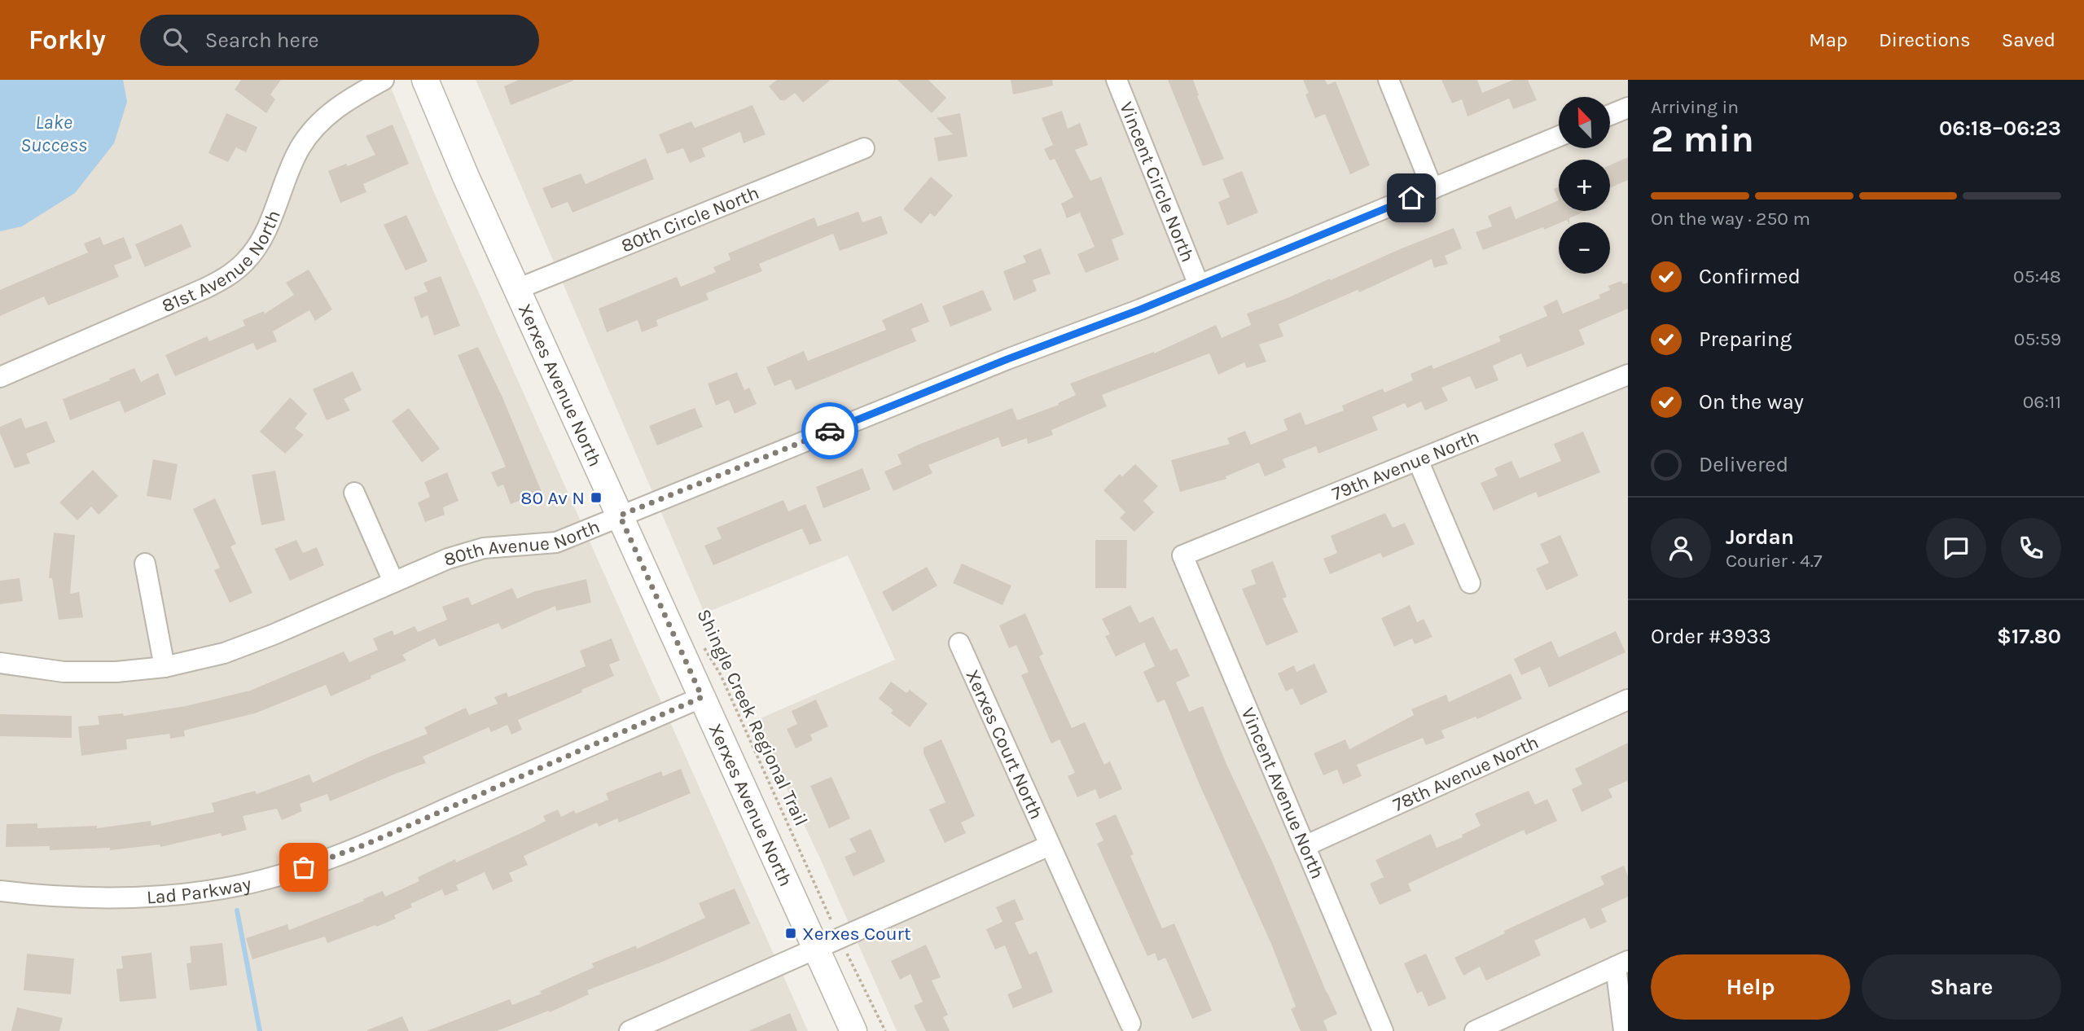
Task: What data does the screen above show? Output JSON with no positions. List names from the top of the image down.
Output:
{
  "streets": {
    "street": [
      "Vincent Circle North",
      "80th Circle North",
      "81st Avenue North",
      "Xerxes Avenue North",
      "79th Avenue North",
      "80th Avenue North",
      "Xerxes Court North",
      "78th Avenue North",
      "Vincent Avenue North",
      "Lad Parkway"
    ],
    "path": ["Shingle Creek Regional Trail"]
  },
  "crossings": [
    ["Vincent Circle North", "80th Avenue North"],
    ["80th Circle North", "Xerxes Avenue North"],
    ["Xerxes Avenue North", "80th Avenue North"],
    ["Xerxes Avenue North", "Lad Parkway"],
    ["79th Avenue North", "Vincent Avenue North"],
    ["78th Avenue North", "Vincent Avenue North"]
  ],
  "water": ["Lake Success"],
  "places": {
    "transit": ["80 Av N", "Xerxes Court"]
  },
  "north": "top left",
  "page": {
    "header": "Forkly",
    "search": "Search here",
    "nav": ["Map", "Directions", "Saved"],
    "heading": ["2 min", "Arriving in", "06:18–06:23"],
    "panel": [
      "Jordan",
      "Courier · 4.7",
      "Order #3933",
      "$17.80"
    ],
    "map_buttons": ["+", "−"],
    "bar": "On the way · 250 m",
    "list": [
      ["Confirmed", "05:48"],
      ["Preparing", "05:59"],
      ["On the way", "06:11"],
      "Delivered"
    ],
    "buttons": ["Help", "Share"]
  }
}
